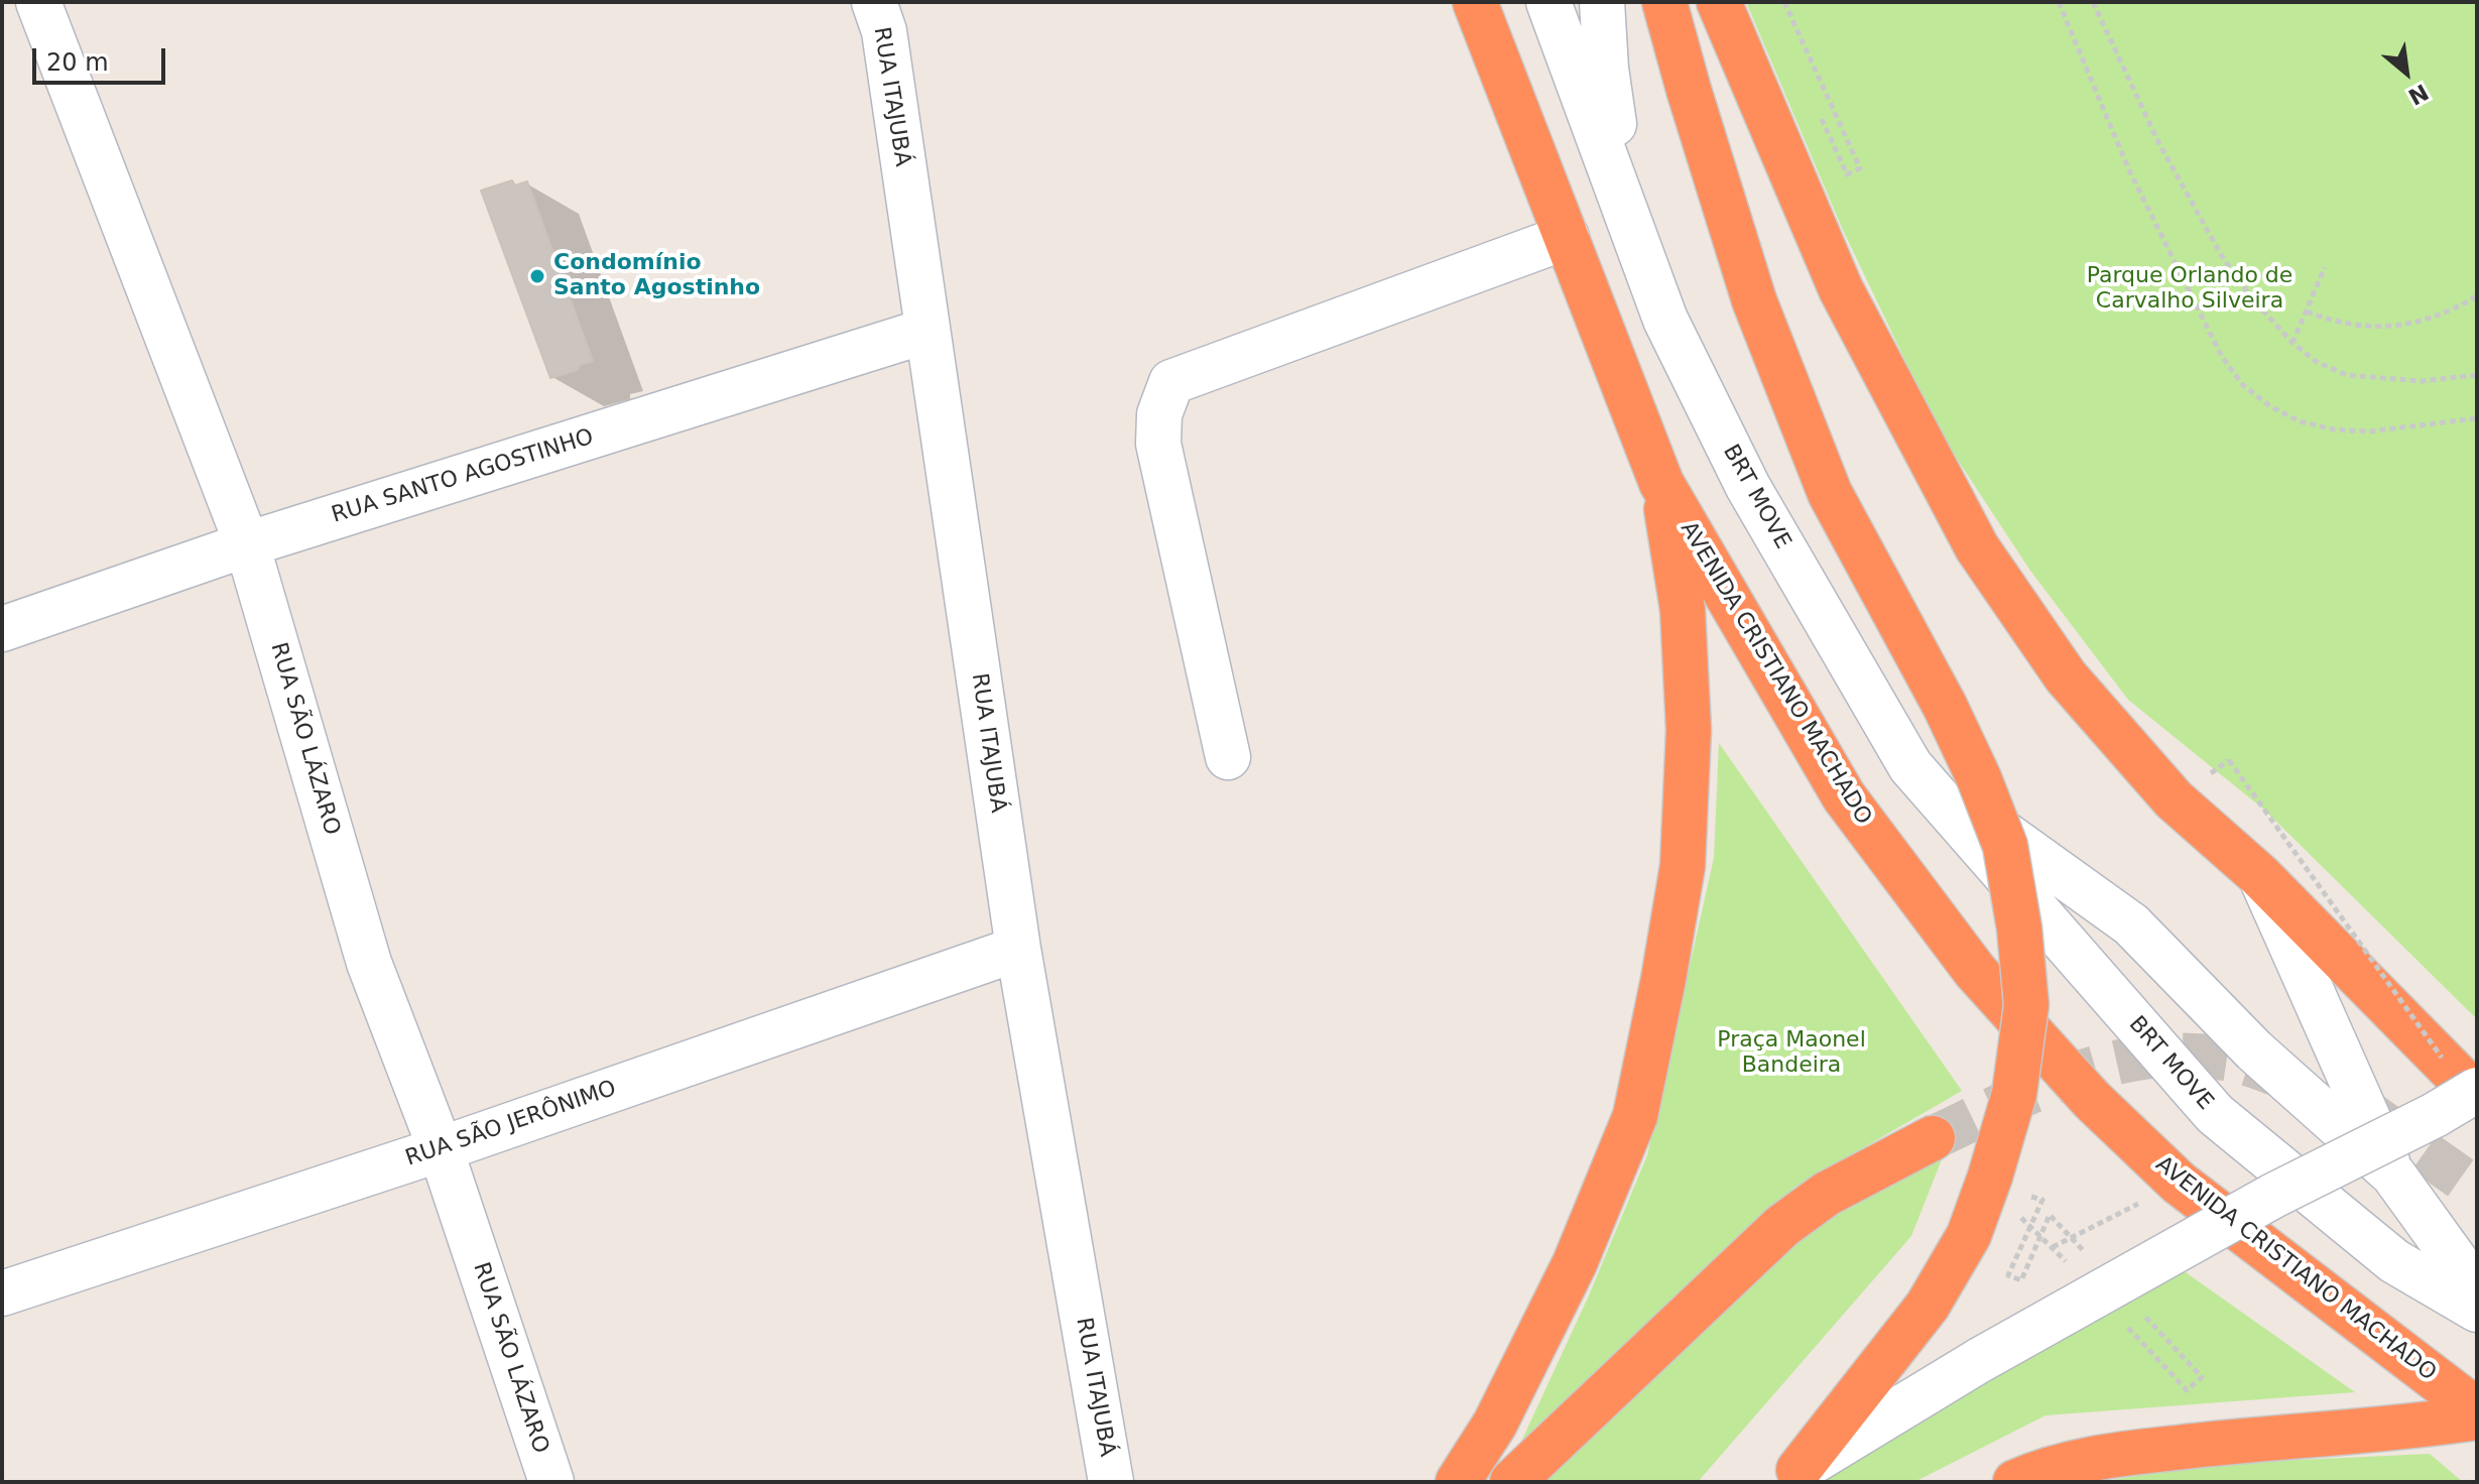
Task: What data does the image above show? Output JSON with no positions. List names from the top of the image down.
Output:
{
  "streets": {
    "highway": ["AVENIDA CRISTIANO MACHADO"],
    "street": [
      "RUA ITAJUBÁ",
      "RUA SANTO AGOSTINHO",
      "BRT MOVE",
      "RUA SÃO LÁZARO",
      "RUA SÃO JERÔNIMO"
    ]
  },
  "crossings": [
    ["RUA ITAJUBÁ", "RUA SANTO AGOSTINHO"],
    ["RUA ITAJUBÁ", "RUA SÃO JERÔNIMO"],
    ["RUA SANTO AGOSTINHO", "RUA SÃO LÁZARO"],
    ["RUA SÃO LÁZARO", "RUA SÃO JERÔNIMO"]
  ],
  "parks": ["Parque Orlando de Carvalho Silveira", "Praça Maonel Bandeira"],
  "places": ["Condomínio Santo Agostinho"],
  "scale_bar": "20 m",
  "north": "bottom right"
}
